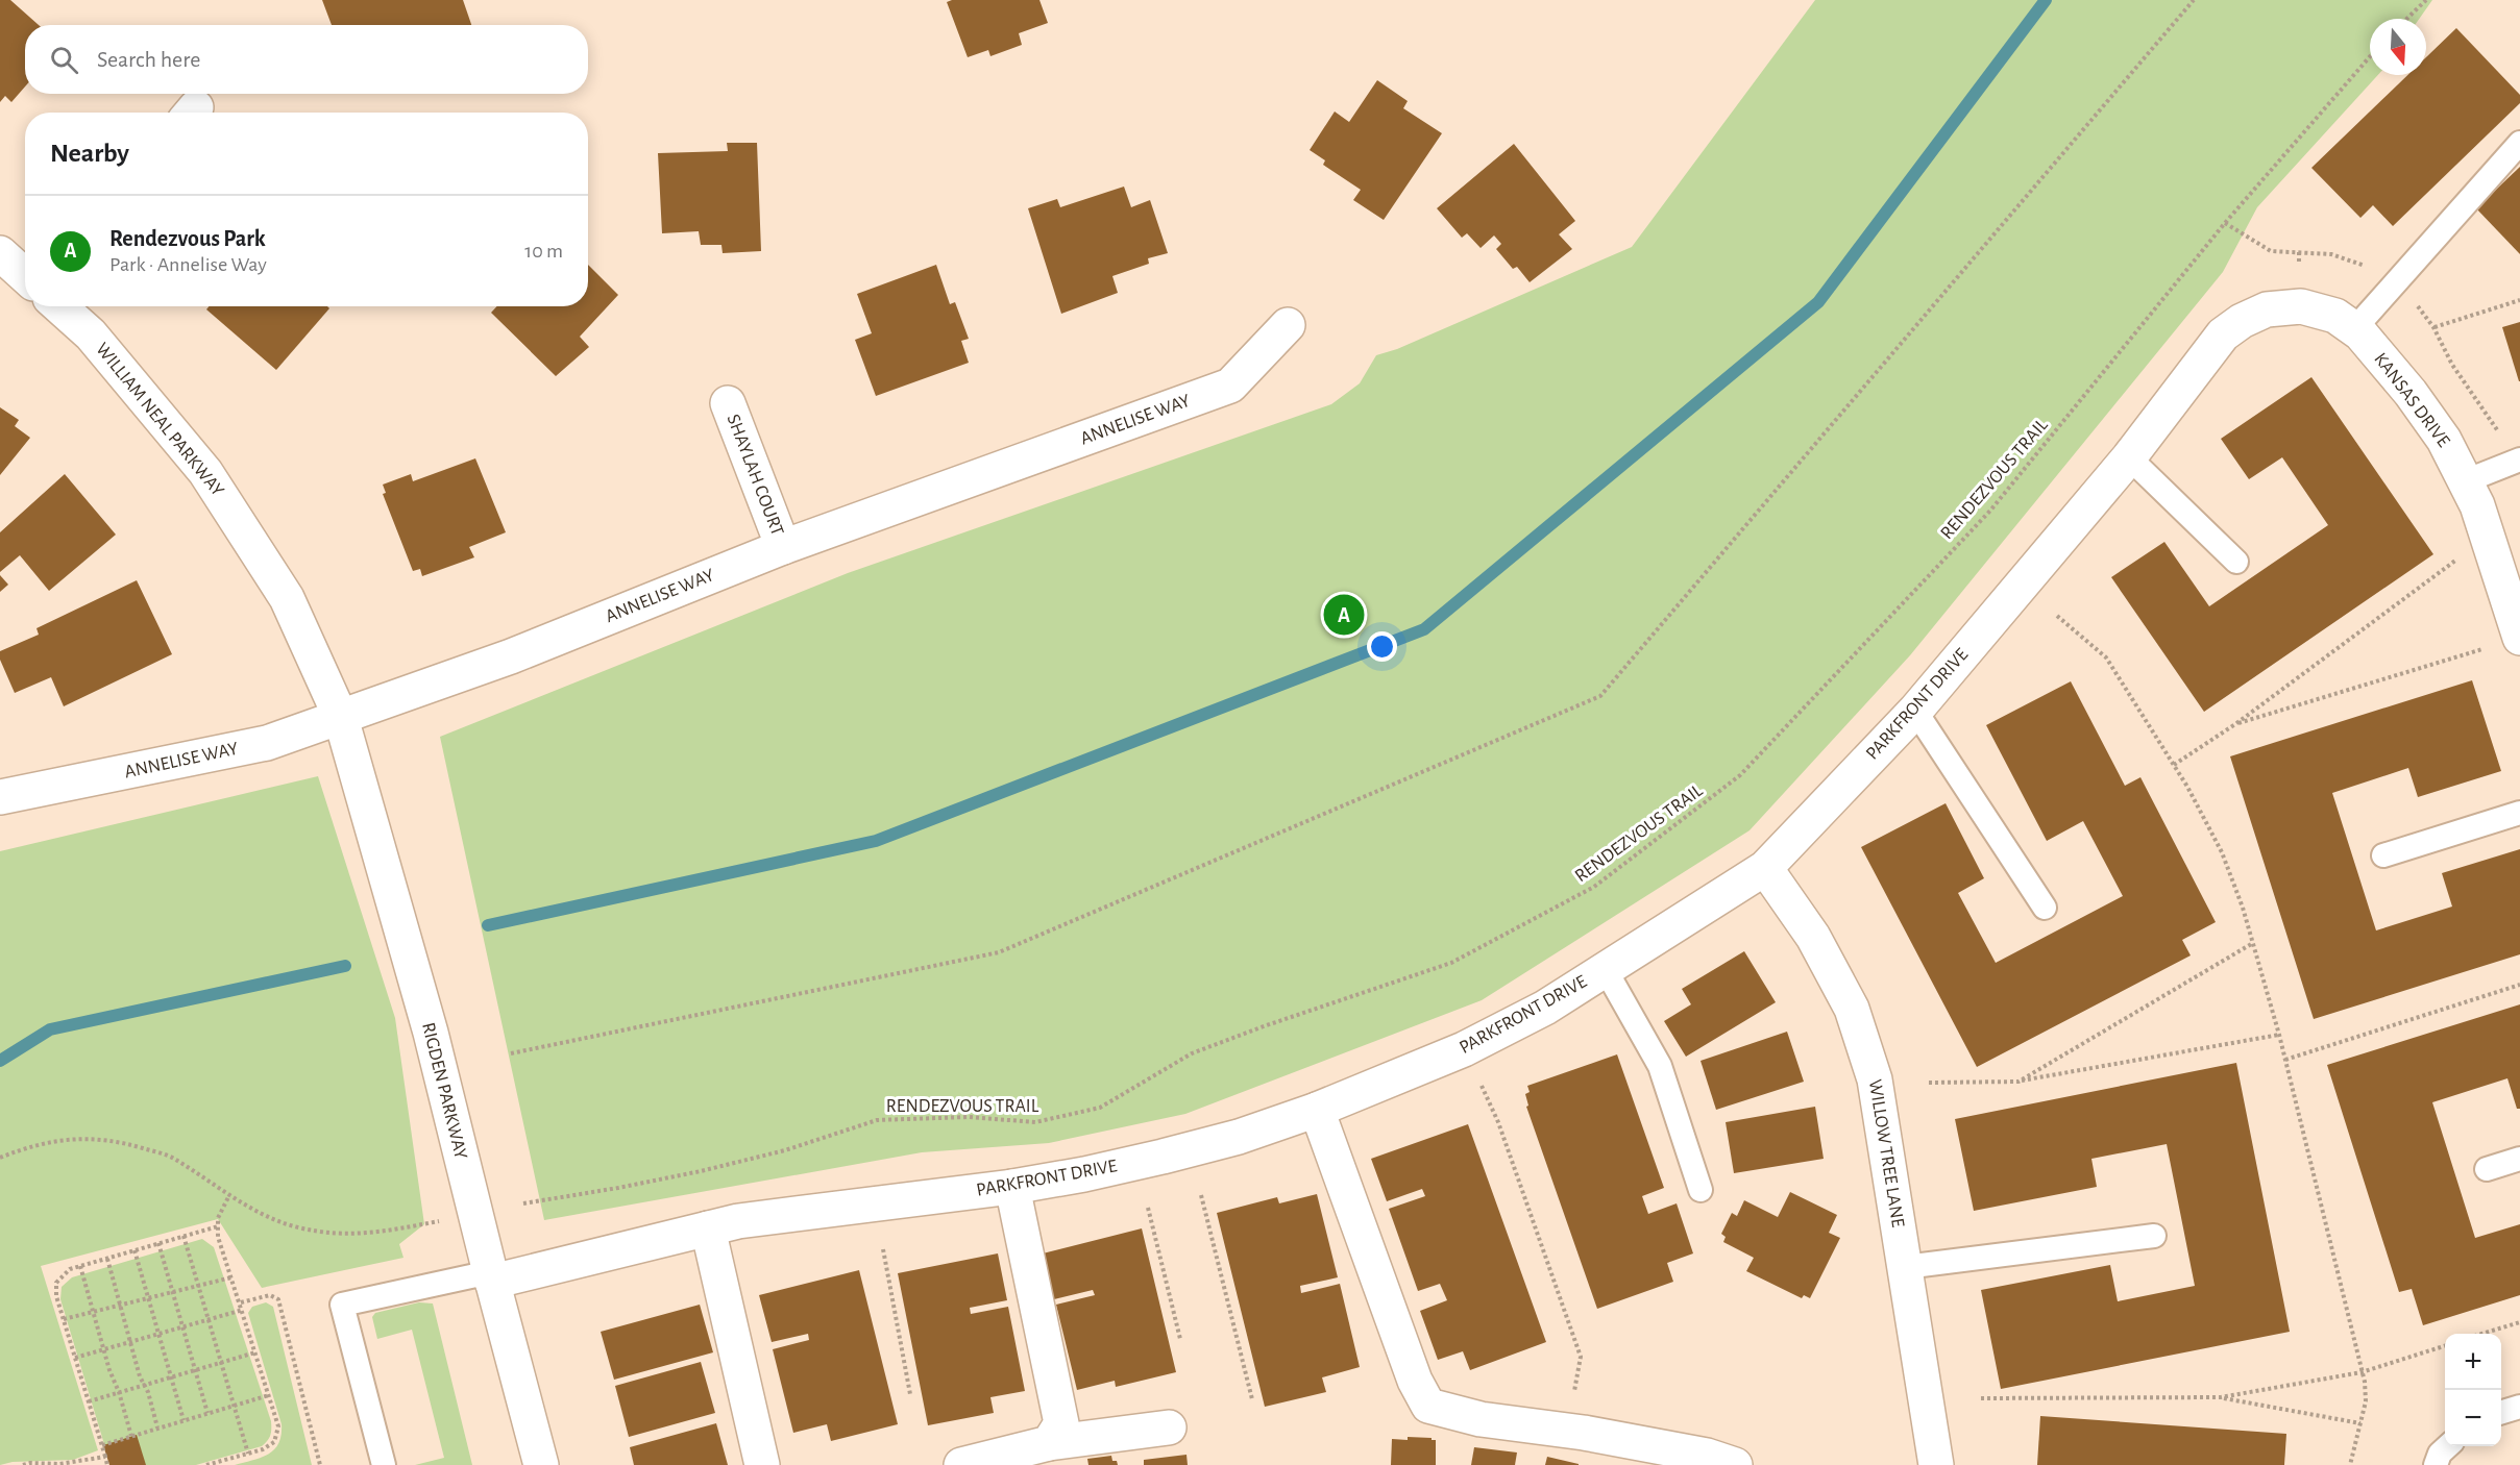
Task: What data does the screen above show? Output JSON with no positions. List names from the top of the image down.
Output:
{
  "streets": {
    "street": [
      "KANSAS DRIVE",
      "WILLIAM NEAL PARKWAY",
      "ANNELISE WAY",
      "SHAYLAH COURT",
      "PARKFRONT DRIVE",
      "RIGDEN PARKWAY",
      "WILLOW TREE LANE"
    ],
    "path": ["RENDEZVOUS TRAIL"]
  },
  "crossings": [
    ["KANSAS DRIVE", "PARKFRONT DRIVE"],
    ["WILLIAM NEAL PARKWAY", "ANNELISE WAY"],
    ["WILLIAM NEAL PARKWAY", "RIGDEN PARKWAY"],
    ["ANNELISE WAY", "SHAYLAH COURT"],
    ["ANNELISE WAY", "RIGDEN PARKWAY"],
    ["PARKFRONT DRIVE", "RIGDEN PARKWAY"],
    ["PARKFRONT DRIVE", "WILLOW TREE LANE"]
  ],
  "north": "bottom",
  "page": {
    "search": "Search here",
    "heading": "Nearby",
    "list": [
      {
        "mark": "A",
        "name": "Rendezvous Park",
        "note": "Park · Annelise Way",
        "value": "10 m"
      }
    ],
    "pins": "A",
    "map_buttons": ["+", "−"]
  }
}
